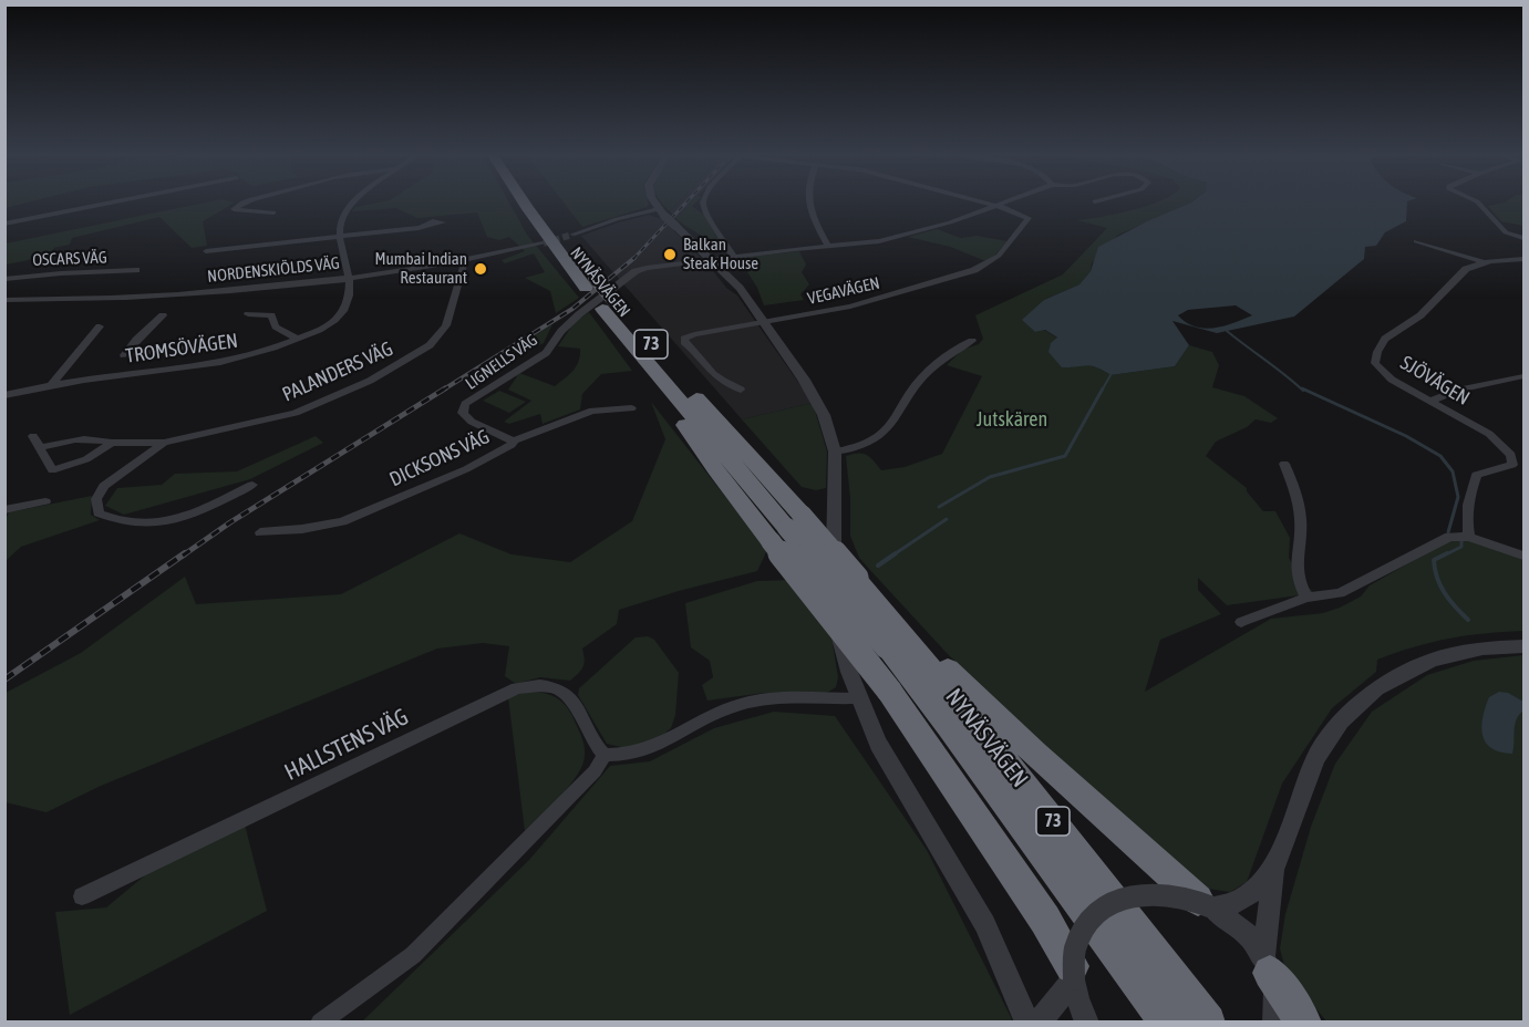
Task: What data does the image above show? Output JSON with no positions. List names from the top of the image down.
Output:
{
  "streets": {
    "highway": ["NYNÄSVÄGEN", "73"],
    "street": [
      "OSCARS VÄG",
      "NORDENSKIÖLDS VÄG",
      "VEGAVÄGEN",
      "TROMSÖVÄGEN",
      "LIGNELLS VÄG",
      "PALANDERS VÄG",
      "SJÖVÄGEN",
      "DICKSONS VÄG",
      "HALLSTENS VÄG"
    ]
  },
  "crossings": [
    ["NORDENSKIÖLDS VÄG", "TROMSÖVÄGEN"],
    ["NORDENSKIÖLDS VÄG", "PALANDERS VÄG"],
    ["LIGNELLS VÄG", "DICKSONS VÄG"]
  ],
  "parks": ["Jutskären"],
  "places": ["Balkan Steak House", "Mumbai Indian Restaurant"]
}
